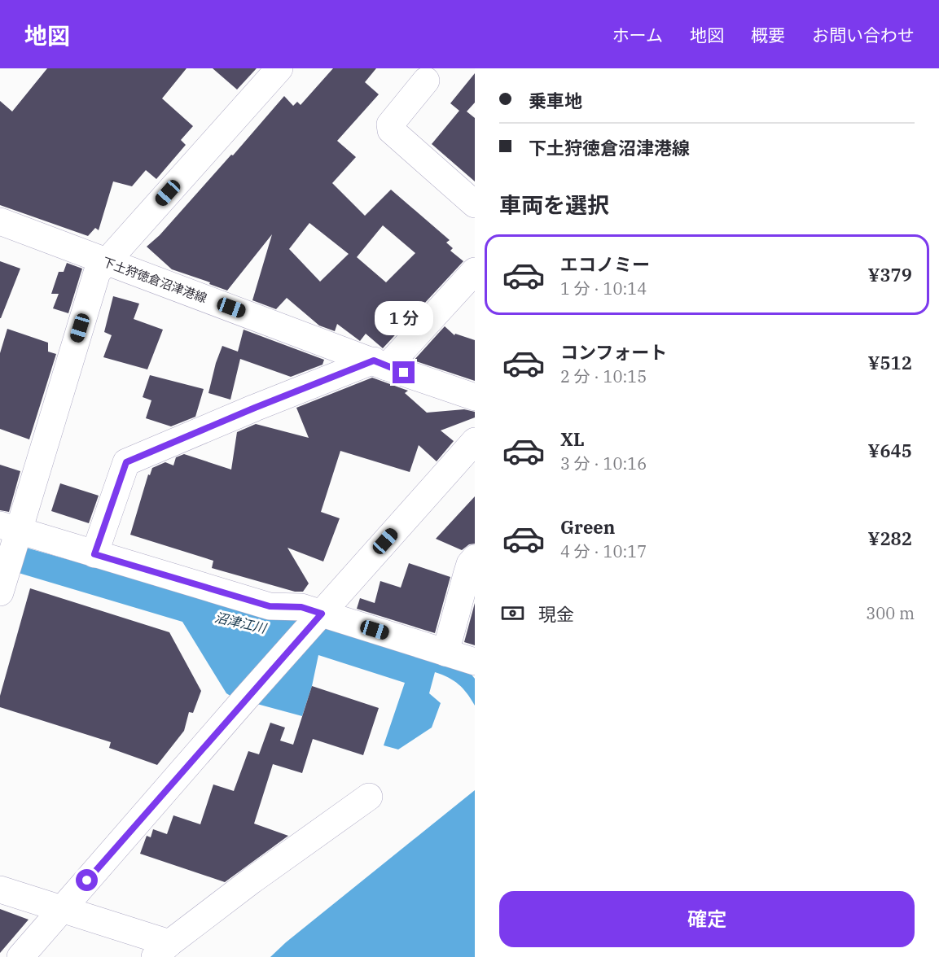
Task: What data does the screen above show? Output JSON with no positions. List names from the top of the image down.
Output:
{
  "streets": {
    "street": ["下土狩徳倉沼津港線"]
  },
  "water": ["沼津江川"],
  "page": {
    "header": "地図",
    "nav": [
      "ホーム",
      "地図",
      "概要",
      "お問い合わせ"
    ],
    "banner": ["乗車地", "下土狩徳倉沼津港線"],
    "heading": "車両を選択",
    "list": [
      {
        "name": "エコノミー",
        "note": "1 分 · 10:14",
        "value": "¥379"
      },
      {
        "name": "コンフォート",
        "note": "2 分 · 10:15",
        "value": "¥512"
      },
      {
        "name": "XL",
        "note": "3 分 · 10:16",
        "value": "¥645"
      },
      {
        "name": "Green",
        "note": "4 分 · 10:17",
        "value": "¥282"
      }
    ],
    "bubble": "1 分",
    "pay": ["現金", "300 m"],
    "buttons": "確定"
  }
}
